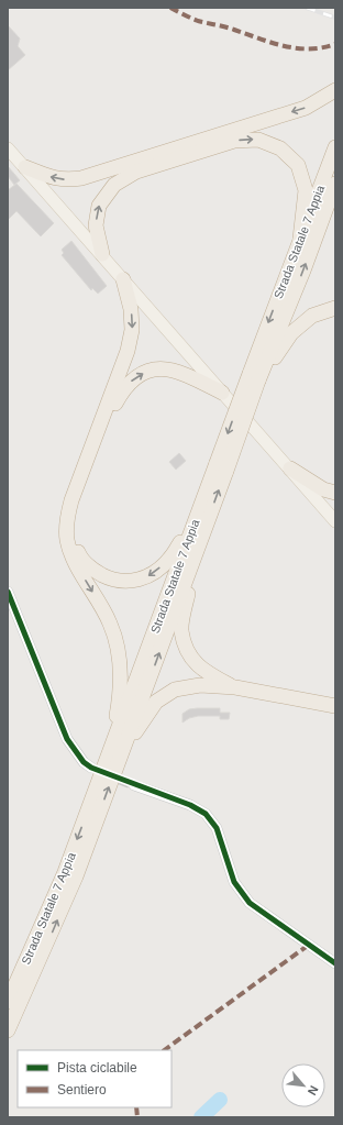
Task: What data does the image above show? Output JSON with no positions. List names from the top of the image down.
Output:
{
  "streets": {
    "highway": ["Strada Statale 7 Appia"]
  },
  "legend": ["Pista ciclabile", "Sentiero"],
  "north": "bottom right"
}
